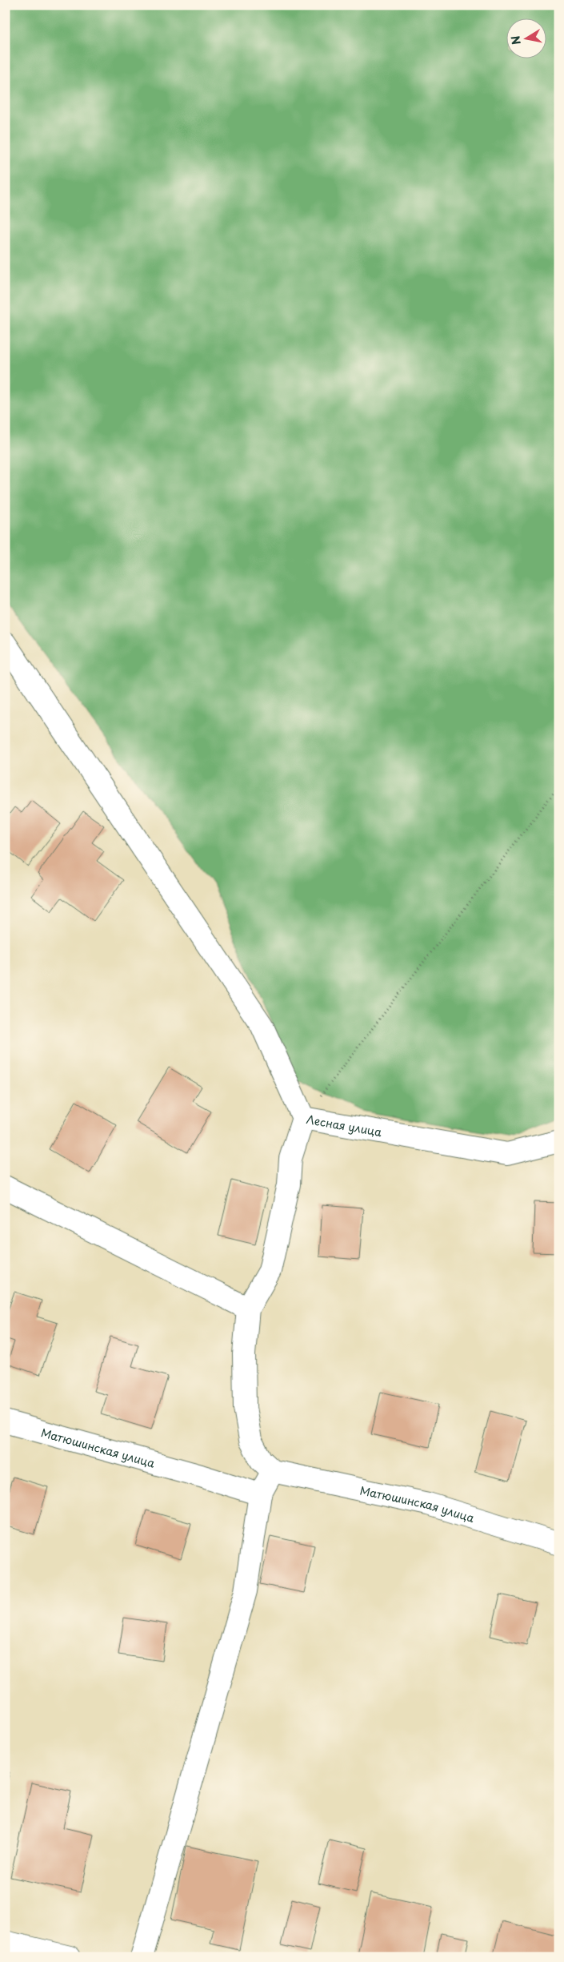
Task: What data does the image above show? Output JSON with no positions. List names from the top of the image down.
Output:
{
  "streets": {
    "street": ["Лесная улица", "Матюшинская улица"]
  },
  "crossings": [
    ["Лесная улица", "Матюшинская улица"]
  ],
  "north": "left"
}
